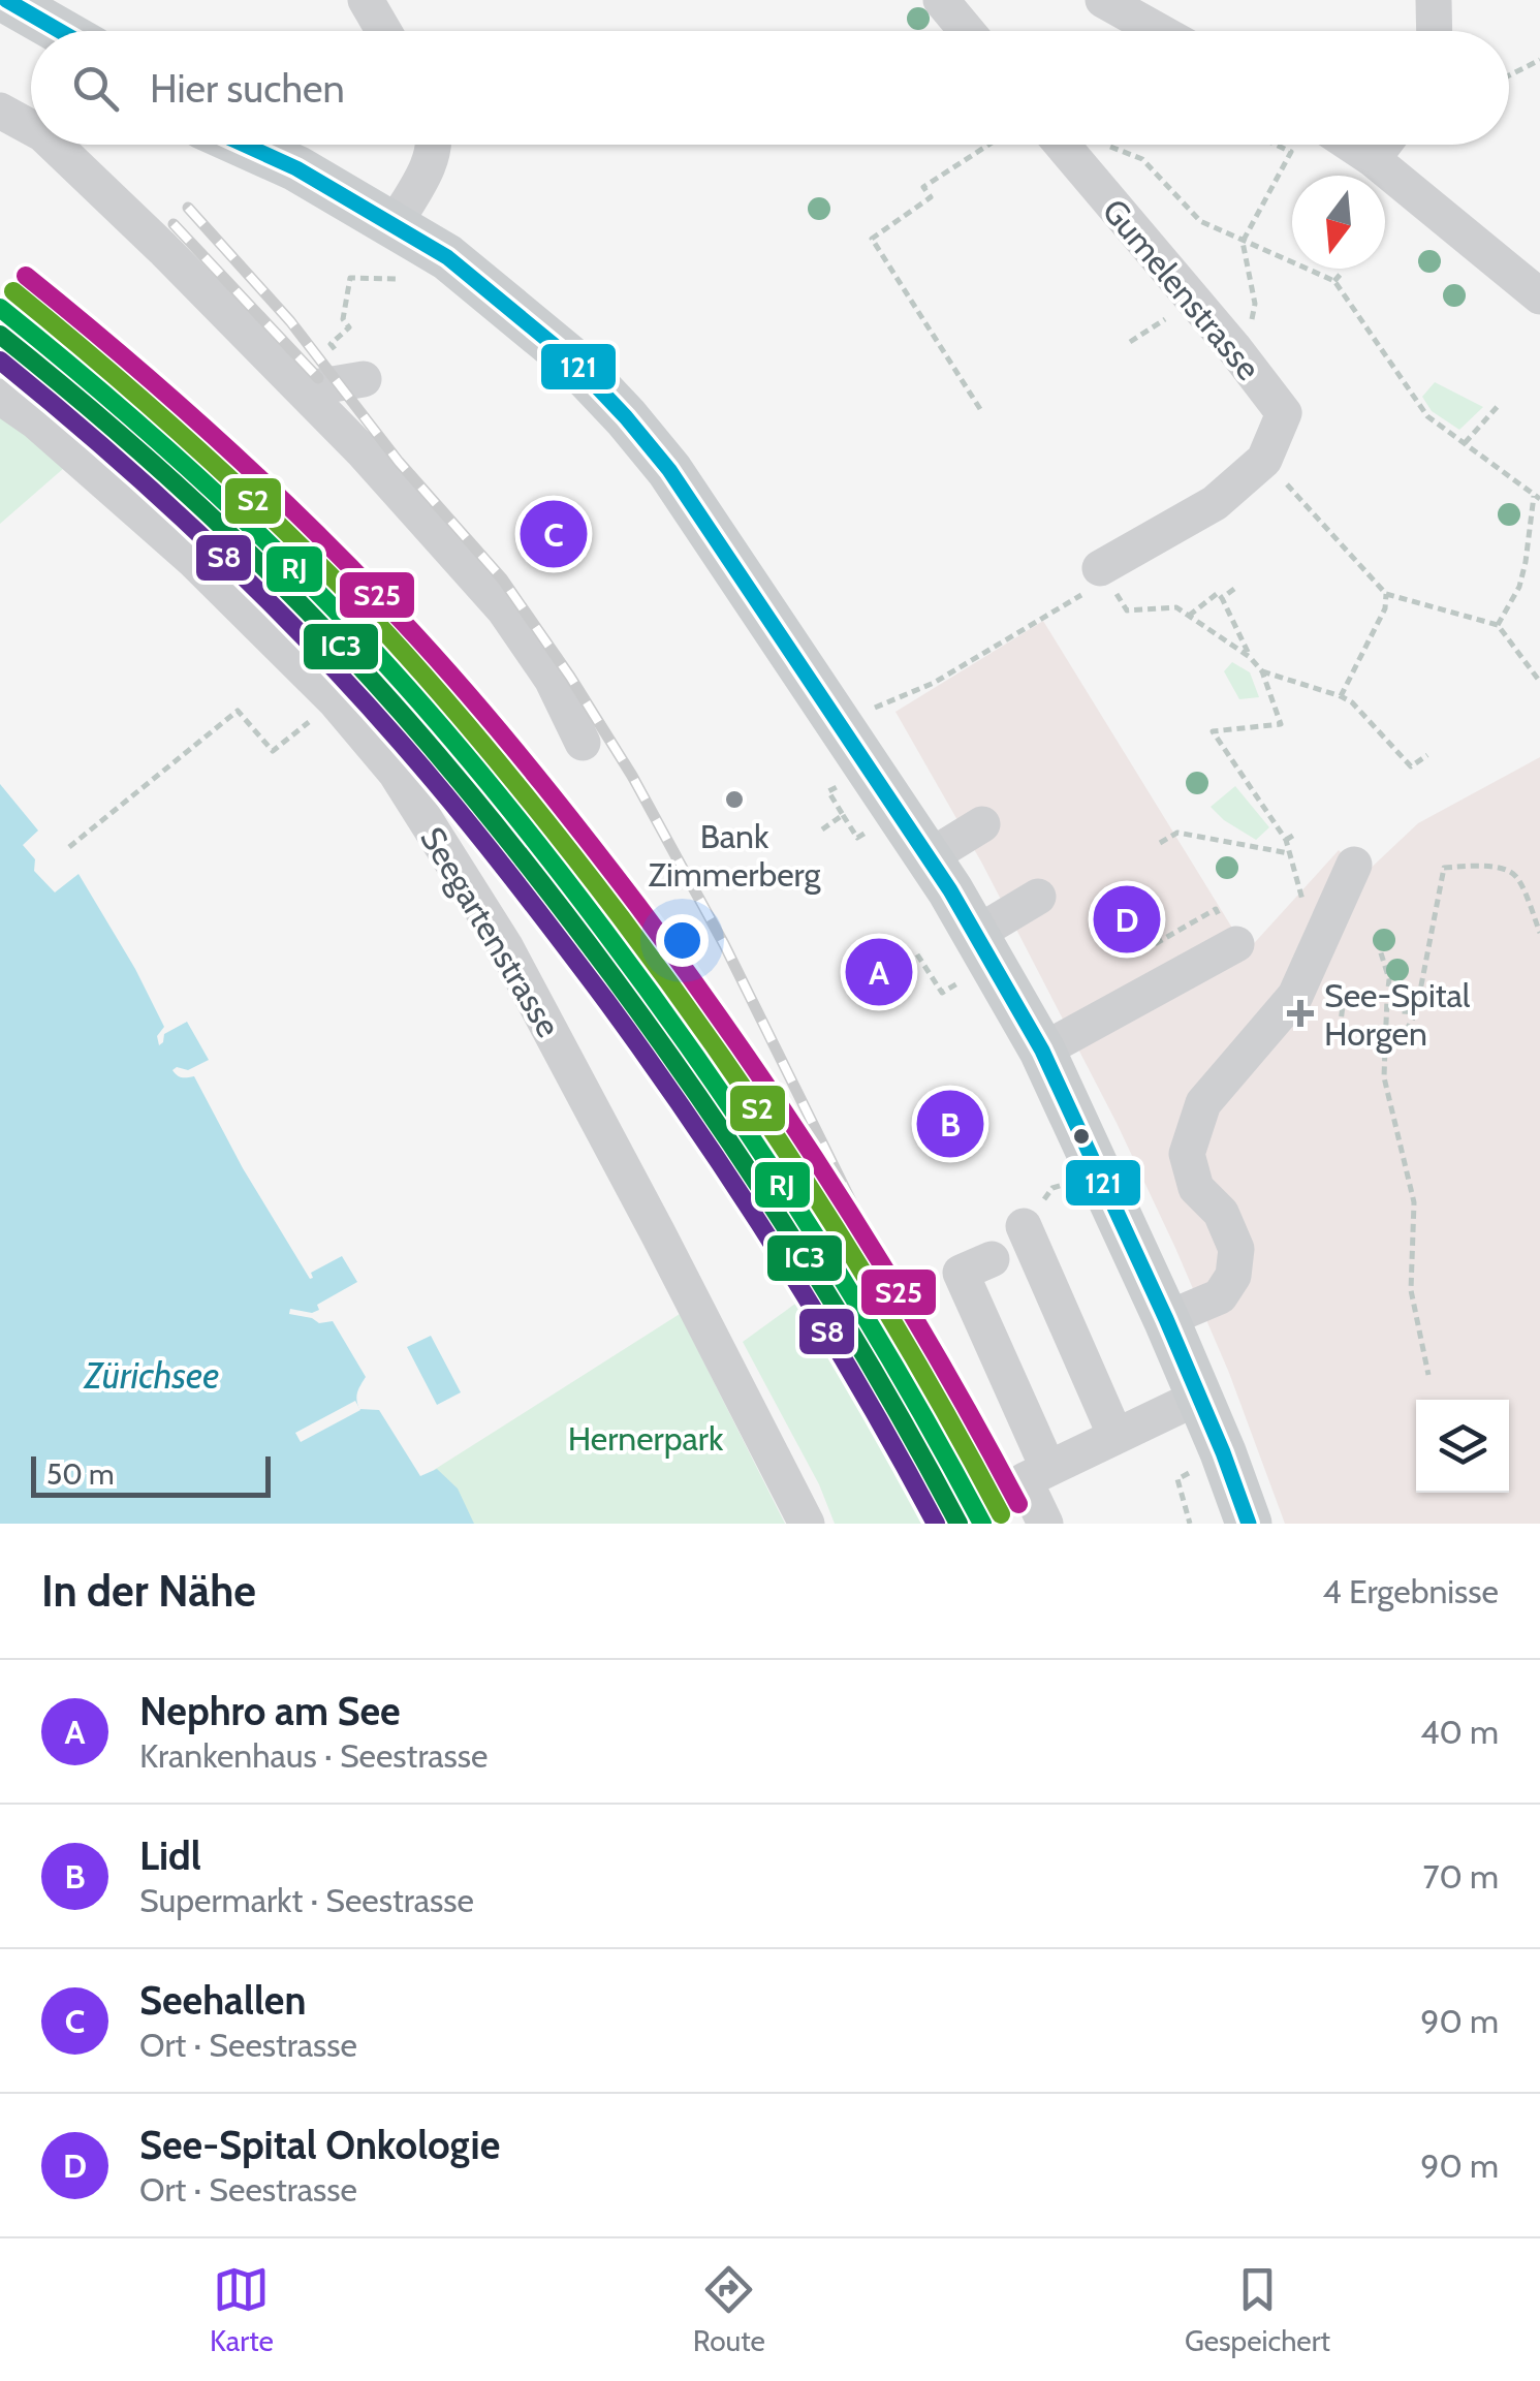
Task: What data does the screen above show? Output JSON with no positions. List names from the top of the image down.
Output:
{
  "streets": {
    "street": ["Gumelenstrasse", "Seegartenstrasse"]
  },
  "water": ["Zürichsee"],
  "parks": ["Hernerpark"],
  "places": {
    "other": ["Bank Zimmerberg"],
    "health": ["See-Spital Horgen"]
  },
  "lines": [
    "transit line 121",
    "transit line S25",
    "transit line S2",
    "transit line RJ",
    "transit line IC3",
    "transit line S8"
  ],
  "scale_bar": "50 m",
  "north": "bottom",
  "page": {
    "search": "Hier suchen",
    "pins": [
      "C",
      "D",
      "A",
      "B"
    ],
    "scale": "50 m",
    "heading": ["In der Nähe", "4 Ergebnisse"],
    "list": [
      {
        "mark": "A",
        "name": "Nephro am See",
        "note": "Krankenhaus · Seestrasse",
        "value": "40 m"
      },
      {
        "mark": "B",
        "name": "Lidl",
        "note": "Supermarkt · Seestrasse",
        "value": "70 m"
      },
      {
        "mark": "C",
        "name": "Seehallen",
        "note": "Ort · Seestrasse",
        "value": "90 m"
      },
      {
        "mark": "D",
        "name": "See-Spital Onkologie",
        "note": "Ort · Seestrasse",
        "value": "90 m"
      }
    ],
    "nav": ["Karte", "Route", "Gespeichert"]
  }
}
